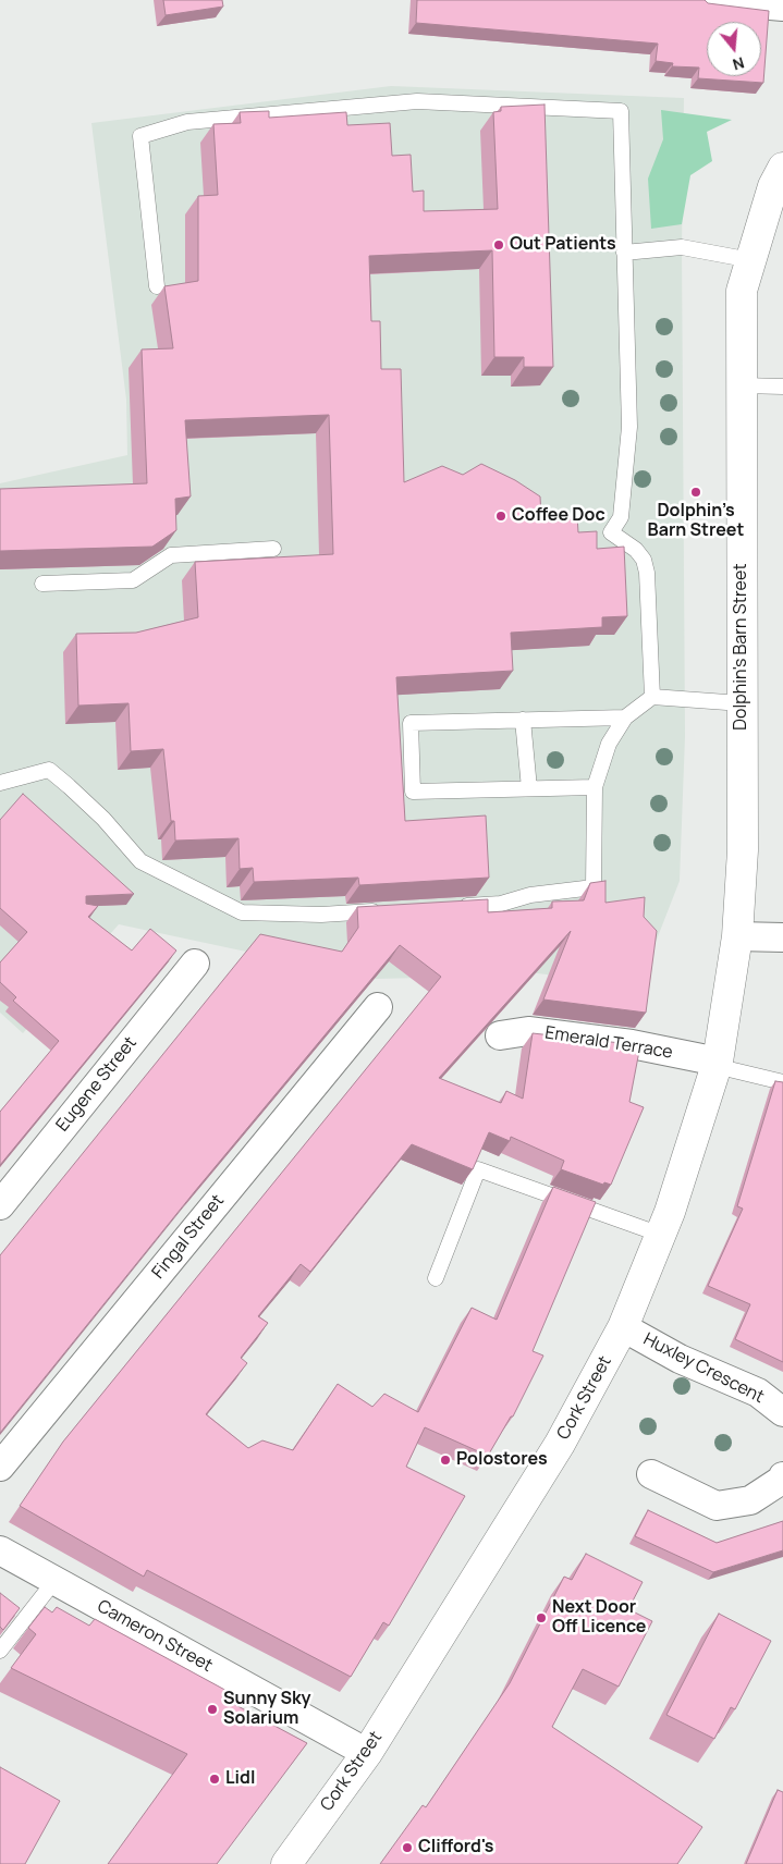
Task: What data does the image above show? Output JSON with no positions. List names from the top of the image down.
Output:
{
  "streets": {
    "main road": ["Dolphin's Barn Street", "Cork Street"],
    "street": [
      "Emerald Terrace",
      "Eugene Street",
      "Fingal Street",
      "Huxley Crescent",
      "Cameron Street"
    ]
  },
  "crossings": [
    ["Dolphin's Barn Street", "Cork Street"],
    ["Emerald Terrace", "Cork Street"],
    ["Huxley Crescent", "Cork Street"],
    ["Cork Street", "Cameron Street"]
  ],
  "places": [
    "Out Patients",
    "Dolphin’s Barn Street",
    "Coffee Doc",
    "Polostores",
    "Next Door Off Licence",
    "Sunny Sky Solarium",
    "Lidl",
    "Clifford's"
  ],
  "north": "bottom"
}
